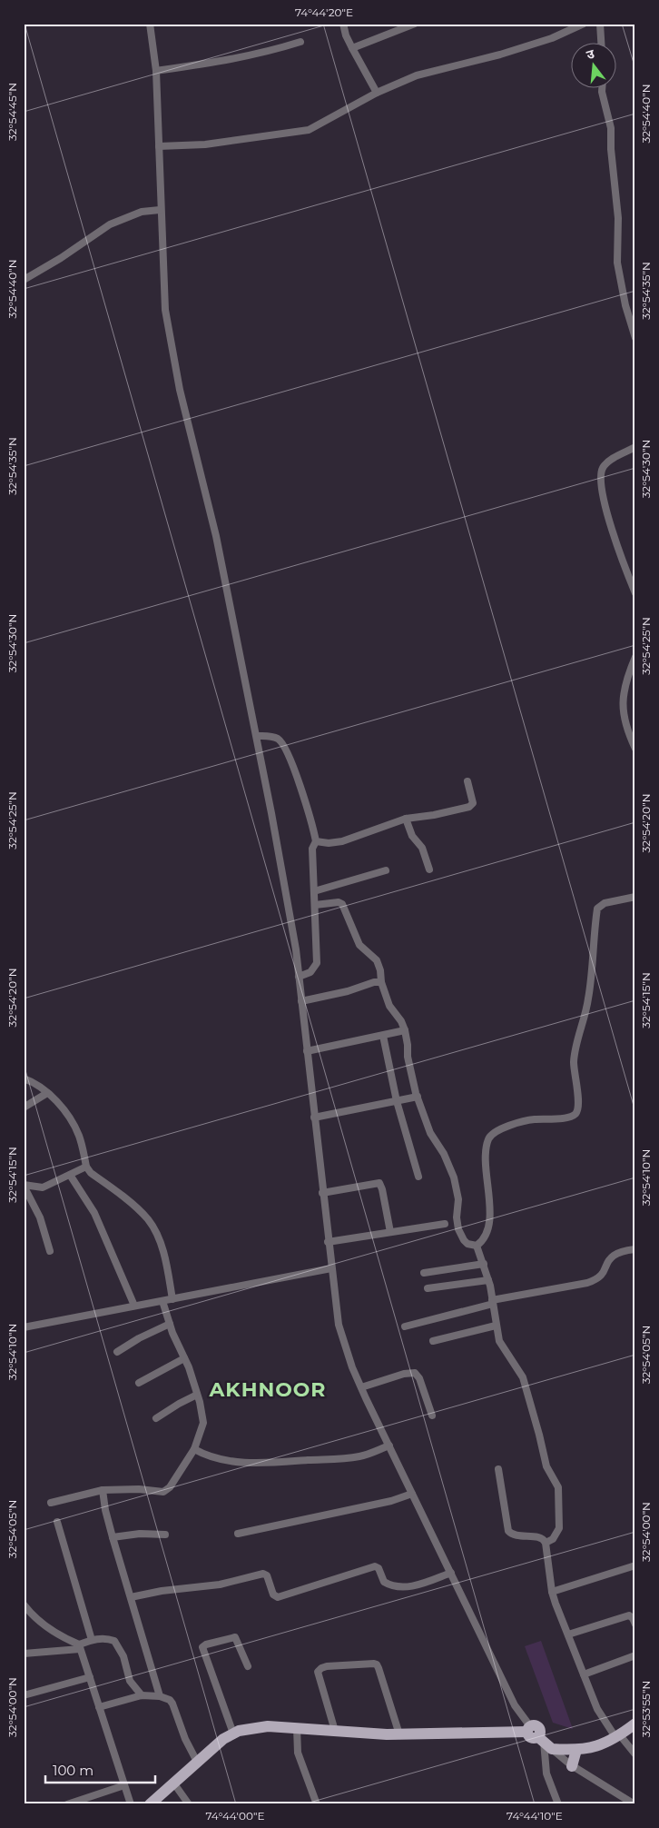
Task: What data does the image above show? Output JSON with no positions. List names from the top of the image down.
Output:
{
  "districts": ["AKHNOOR"],
  "scale_bar": "100 m",
  "north": "top",
  "coordinates": [
    "74°44'20\"E",
    "32°54'45\"N",
    "32°54'40\"N",
    "32°54'35\"N",
    "32°54'30\"N",
    "32°54'25\"N",
    "32°54'20\"N",
    "32°54'15\"N",
    "32°54'10\"N",
    "32°54'05\"N",
    "32°54'00\"N",
    "32°53'55\"N",
    "74°44'00\"E",
    "74°44'10\"E"
  ]
}
